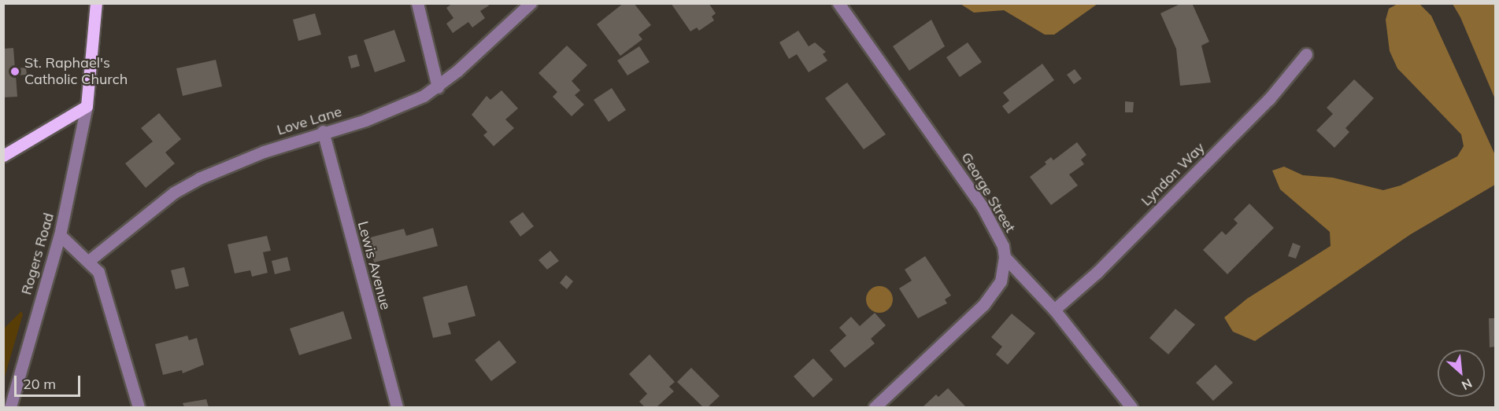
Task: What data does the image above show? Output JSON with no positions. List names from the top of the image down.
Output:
{
  "streets": {
    "street": [
      "Love Lane",
      "Lyndon Way",
      "George Street",
      "Rogers Road",
      "Lewis Avenue"
    ]
  },
  "crossings": [
    ["Love Lane", "Lewis Avenue"]
  ],
  "places": ["St. Raphael's Catholic Church"],
  "scale_bar": "20 m",
  "north": "bottom right"
}
